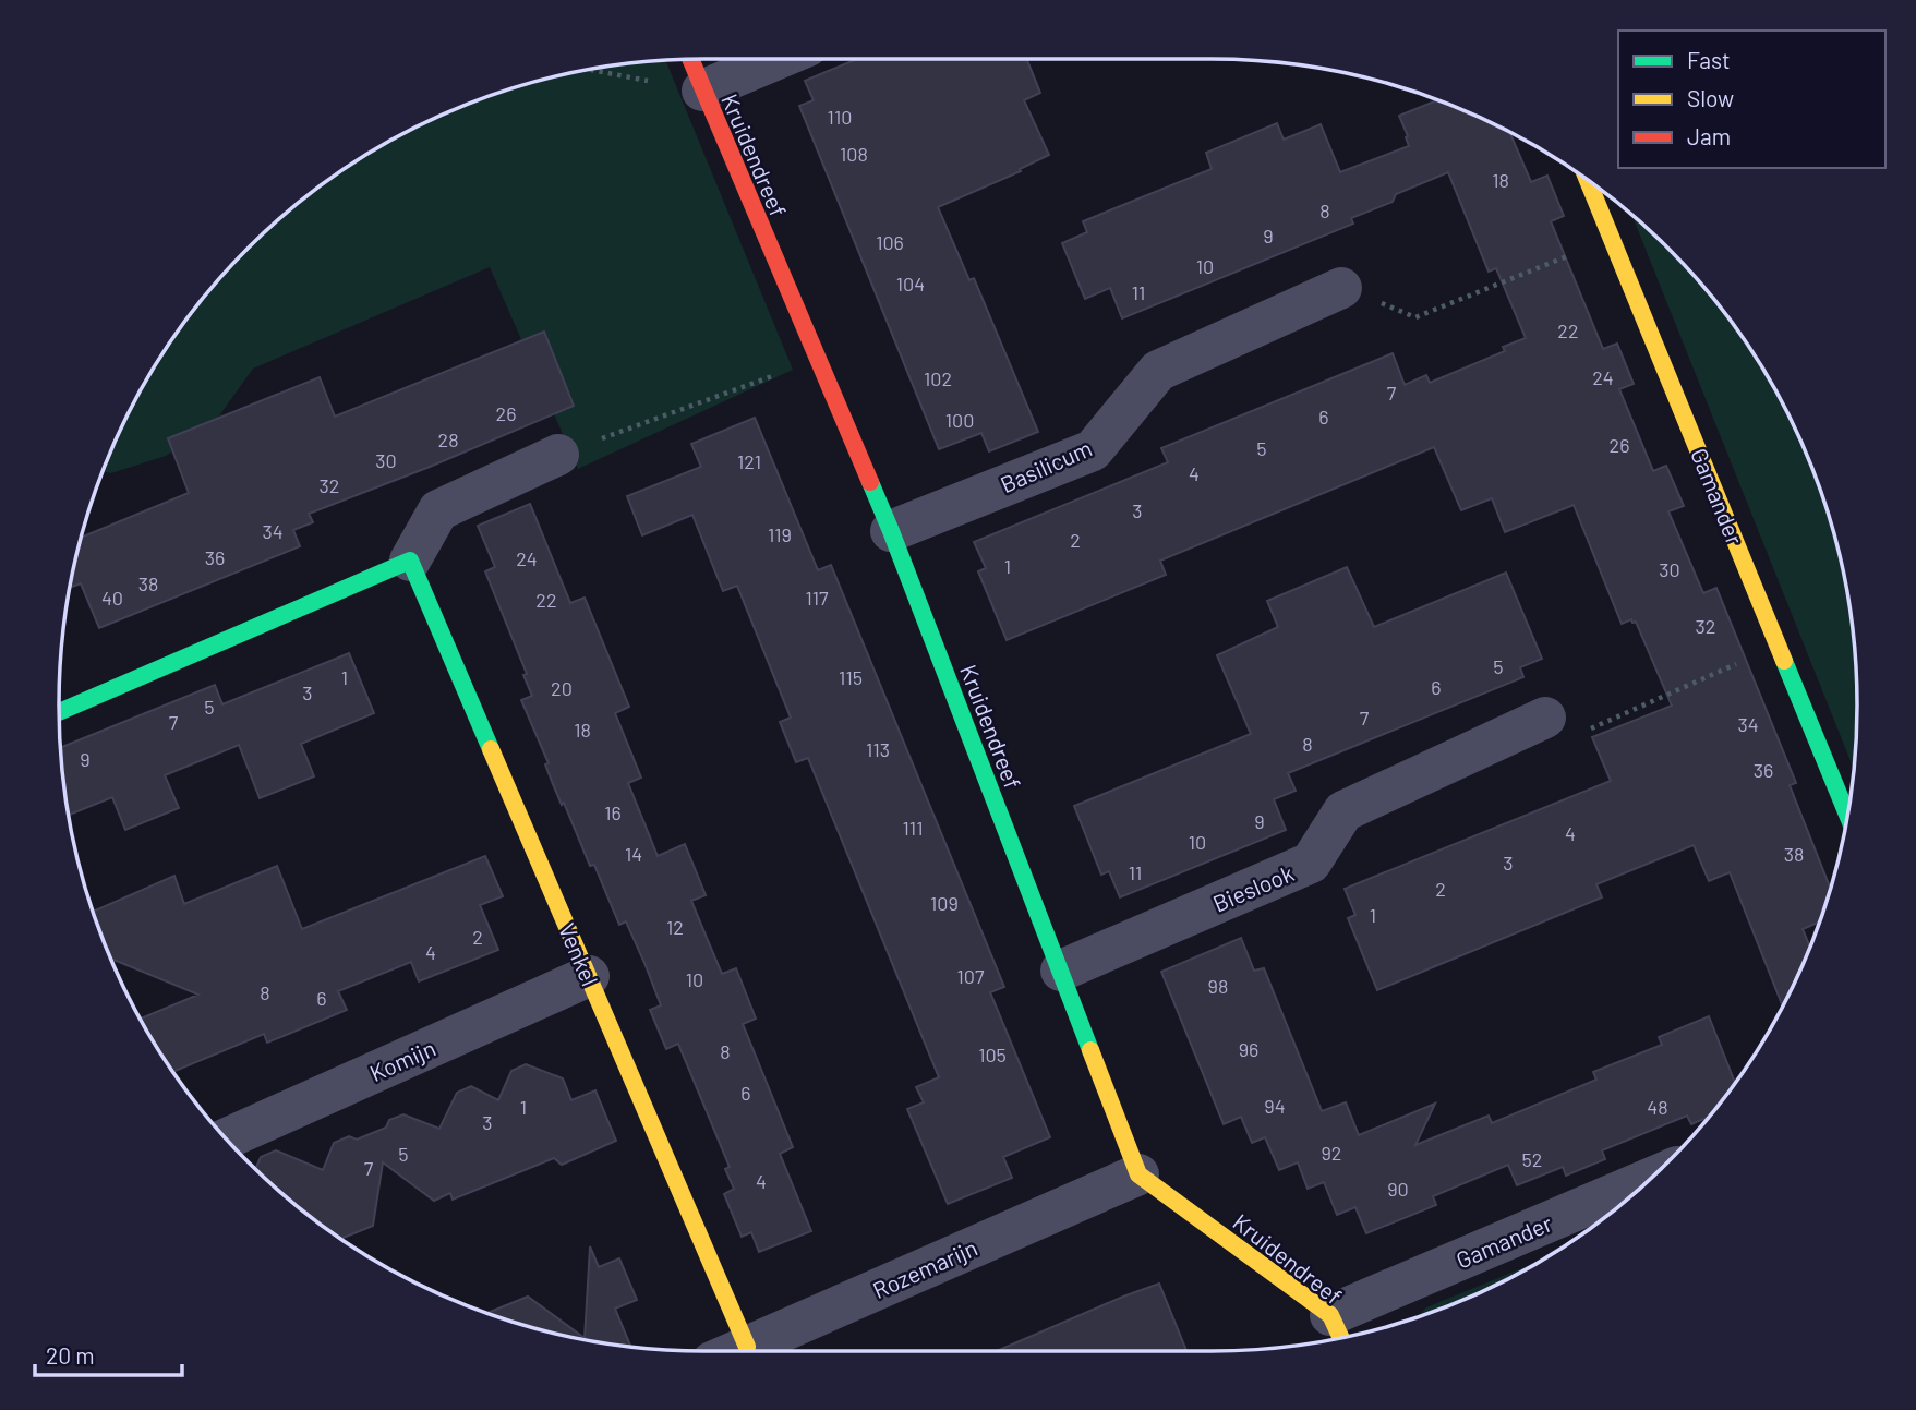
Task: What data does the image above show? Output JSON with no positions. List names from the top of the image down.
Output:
{
  "streets": {
    "street": [
      "Kruidendreef",
      "Basilicum",
      "Gamander",
      "Bieslook",
      "Venkel",
      "Komijn",
      "Rozemarijn"
    ]
  },
  "crossings": [
    ["Kruidendreef", "Basilicum"],
    ["Kruidendreef", "Gamander"],
    ["Kruidendreef", "Bieslook"],
    ["Kruidendreef", "Rozemarijn"],
    ["Venkel", "Komijn"]
  ],
  "house_numbers": [
    "110",
    "108",
    "18",
    "8",
    "9",
    "106",
    "10",
    "104",
    "11",
    "22",
    "24",
    "102",
    "7",
    "26",
    "6",
    "100",
    "28",
    "26",
    "5",
    "30",
    "121",
    "4",
    "32",
    "3",
    "34",
    "119",
    "2",
    "36",
    "24",
    "1",
    "30",
    "38",
    "40",
    "117",
    "22",
    "32",
    "5",
    "1",
    "115",
    "6",
    "20",
    "3",
    "5",
    "7",
    "7",
    "34",
    "18",
    "8",
    "113",
    "9",
    "36",
    "16",
    "9",
    "111",
    "4",
    "10",
    "14",
    "38",
    "3",
    "11",
    "2",
    "109",
    "1",
    "12",
    "2",
    "4",
    "107",
    "10",
    "98",
    "8",
    "6",
    "96",
    "8",
    "105",
    "6",
    "94",
    "1",
    "48",
    "3",
    "92",
    "5",
    "52",
    "7",
    "4",
    "90"
  ],
  "legend": ["Fast", "Slow", "Jam"],
  "scale_bar": "20 m"
}
